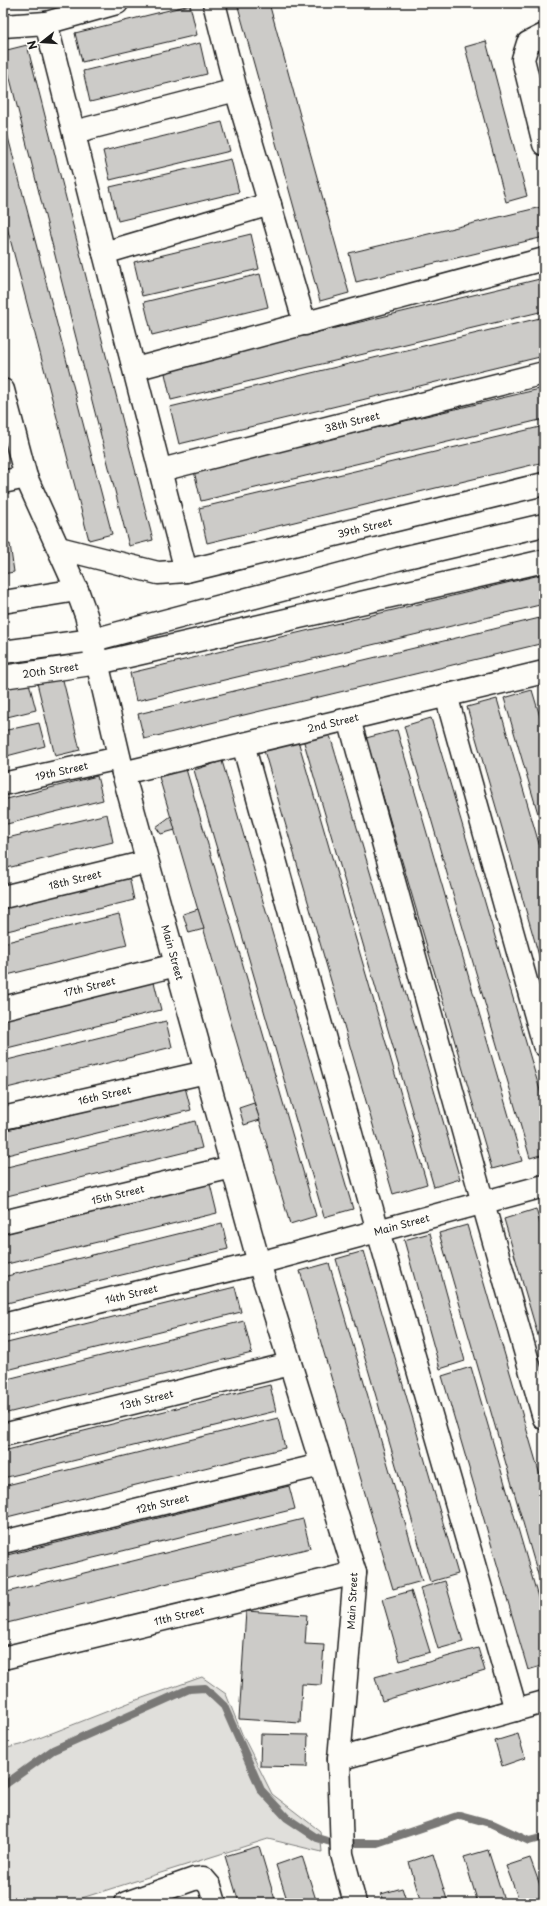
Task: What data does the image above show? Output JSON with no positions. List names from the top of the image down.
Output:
{
  "streets": {
    "street": [
      "38th Street",
      "39th Street",
      "20th Street",
      "2nd Street",
      "19th Street",
      "18th Street",
      "Main Street",
      "17th Street",
      "16th Street",
      "15th Street",
      "14th Street",
      "13th Street",
      "12th Street",
      "11th Street"
    ]
  },
  "crossings": [
    ["39th Street", "Main Street"],
    ["20th Street", "Main Street"],
    ["2nd Street", "19th Street"],
    ["2nd Street", "Main Street"],
    ["19th Street", "Main Street"],
    ["18th Street", "Main Street"],
    ["Main Street", "17th Street"],
    ["Main Street", "16th Street"],
    ["Main Street", "15th Street"],
    ["Main Street", "14th Street"],
    ["Main Street", "13th Street"],
    ["Main Street", "12th Street"],
    ["Main Street", "11th Street"]
  ],
  "north": "left"
}
